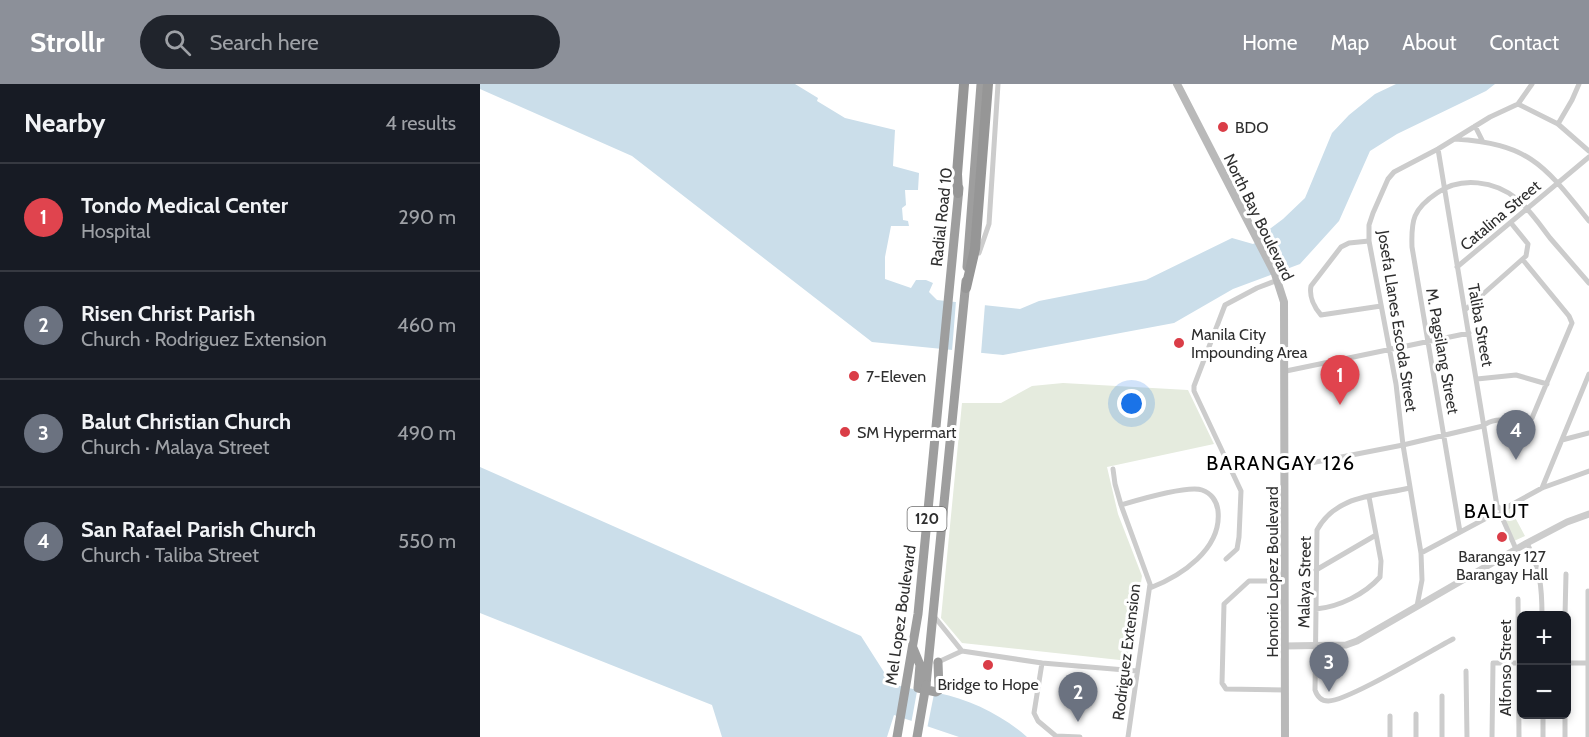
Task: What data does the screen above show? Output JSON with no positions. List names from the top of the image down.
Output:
{
  "streets": {
    "highway": ["Radial Road 10", "120", "Mel Lopez Boulevard"],
    "main road": ["North Bay Boulevard", "Honorio Lopez Boulevard"],
    "street": [
      "Catalina Street",
      "Josefa Llanes Escoda Street",
      "Taliba Street",
      "M. Pagsilang Street",
      "Malaya Street",
      "Rodriguez Extension",
      "Alfonso Street"
    ]
  },
  "crossings": [
    ["Catalina Street", "Taliba Street"],
    ["Radial Road 10", "Mel Lopez Boulevard"],
    ["North Bay Boulevard", "Honorio Lopez Boulevard"],
    ["Josefa Llanes Escoda Street", "Taliba Street"],
    ["Josefa Llanes Escoda Street", "Malaya Street"],
    ["Taliba Street", "M. Pagsilang Street"]
  ],
  "districts": ["BARANGAY 126", "BALUT"],
  "places": [
    "BDO",
    "Manila City Impounding Area",
    "7-Eleven",
    "SM Hypermart",
    "Barangay 127 Barangay Hall",
    "Bridge to Hope"
  ],
  "page": {
    "header": "Strollr",
    "search": "Search here",
    "nav": [
      "Home",
      "Map",
      "About",
      "Contact"
    ],
    "heading": ["Nearby", "4 results"],
    "list": [
      {
        "mark": "1",
        "name": "Tondo Medical Center",
        "note": "Hospital",
        "value": "290 m"
      },
      {
        "mark": "2",
        "name": "Risen Christ Parish",
        "note": "Church · Rodriguez Extension",
        "value": "460 m"
      },
      {
        "mark": "3",
        "name": "Balut Christian Church",
        "note": "Church · Malaya Street",
        "value": "490 m"
      },
      {
        "mark": "4",
        "name": "San Rafael Parish Church",
        "note": "Church · Taliba Street",
        "value": "550 m"
      }
    ],
    "pins": [
      "1",
      "4",
      "3",
      "2"
    ],
    "map_buttons": ["+", "−"]
  }
}
